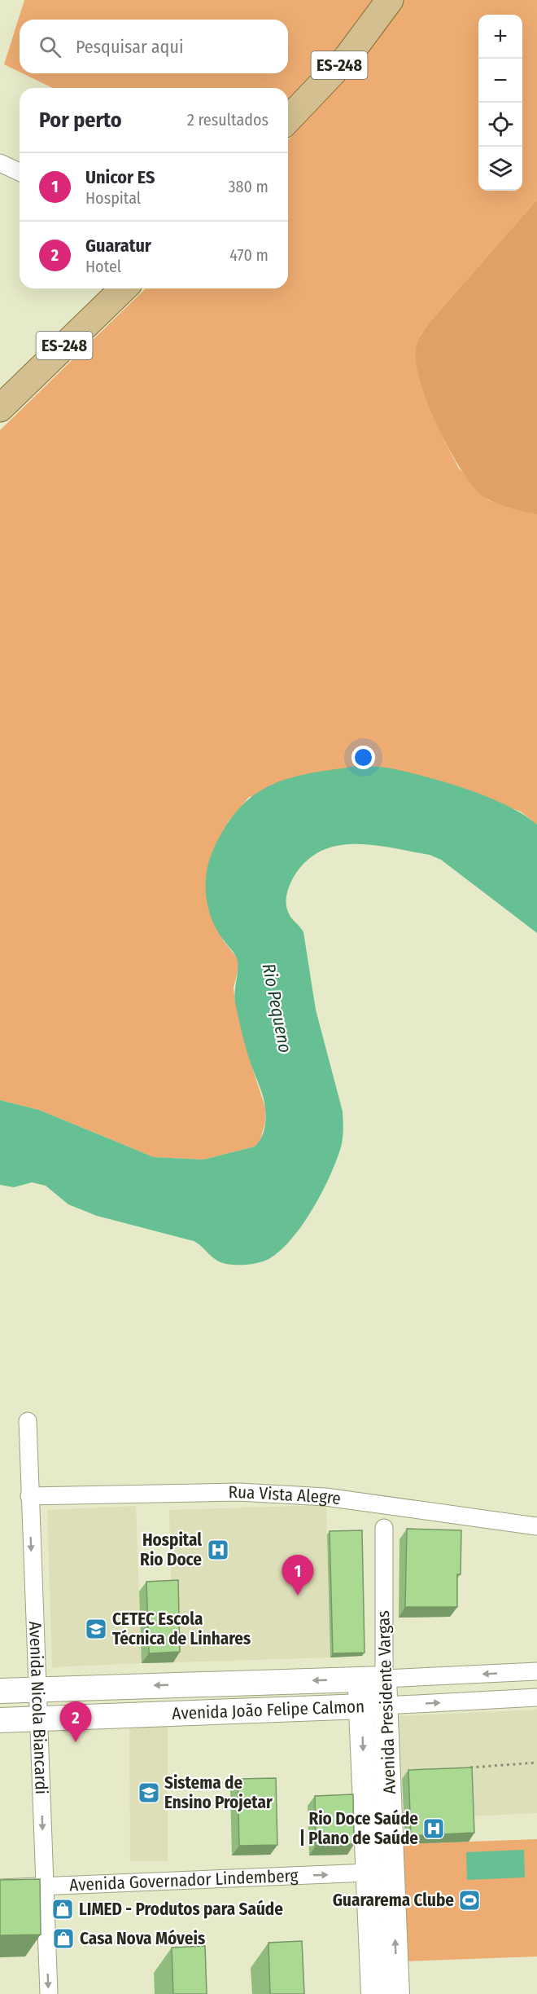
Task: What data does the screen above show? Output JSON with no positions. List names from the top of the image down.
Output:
{
  "streets": {
    "main road": ["ES-248", "Avenida Presidente Vargas", "Avenida João Felipe Calmon"],
    "street": ["Rua Vista Alegre", "Avenida Nicola Biancardi", "Avenida Governador Lindemberg"]
  },
  "crossings": [
    ["Rua Vista Alegre", "Avenida Nicola Biancardi"],
    ["Avenida Presidente Vargas", "Avenida João Felipe Calmon"],
    ["Avenida Presidente Vargas", "Avenida Governador Lindemberg"],
    ["Avenida Nicola Biancardi", "Avenida João Felipe Calmon"],
    ["Avenida Nicola Biancardi", "Avenida Governador Lindemberg"]
  ],
  "one_way": ["Avenida Nicola Biancardi", "Avenida Governador Lindemberg"],
  "water": ["Rio Pequeno"],
  "places": {
    "hospital": ["Hospital Rio Doce", "Rio Doce Saúde | Plano de Saúde"],
    "school or university": ["CETEC Escola Técnica de Linhares", "Sistema de Ensino Projetar"],
    "sports": ["Guararema Clube"],
    "shop": ["LIMED - Produtos para Saúde", "Casa Nova Móveis"]
  },
  "page": {
    "map_buttons": ["+", "−"],
    "search": "Pesquisar aqui",
    "heading": ["Por perto", "2 resultados"],
    "list": [
      {
        "mark": "1",
        "name": "Unicor ES",
        "note": "Hospital",
        "value": "380 m"
      },
      {
        "mark": "2",
        "name": "Guaratur",
        "note": "Hotel",
        "value": "470 m"
      }
    ],
    "pins": ["1", "2"]
  }
}
